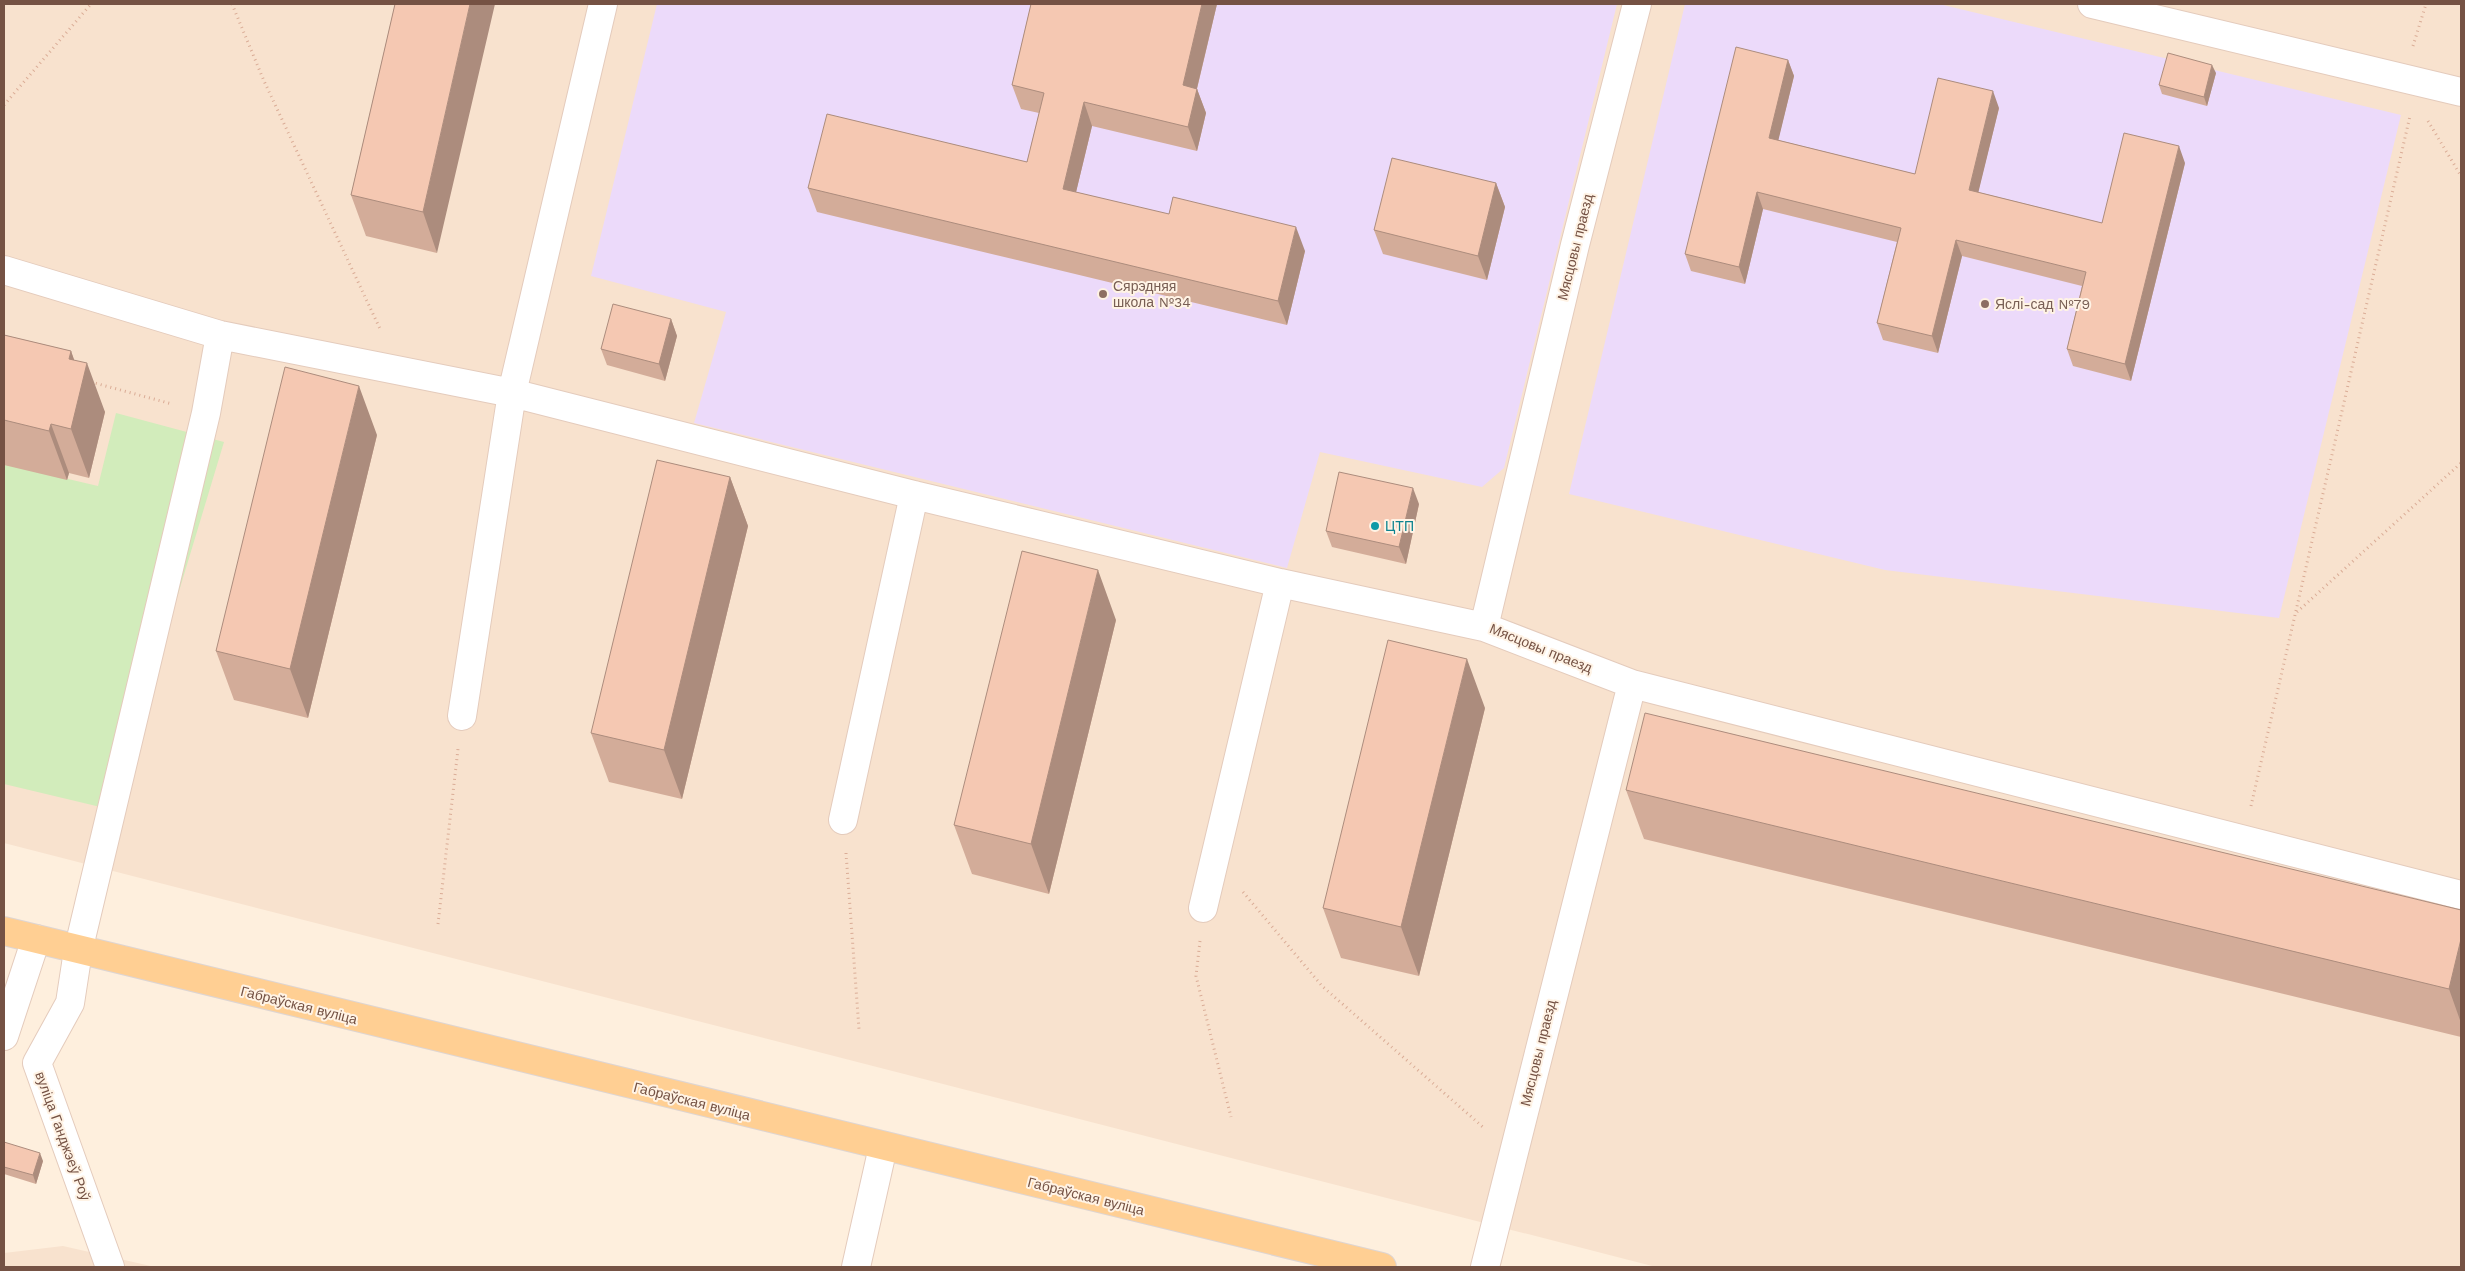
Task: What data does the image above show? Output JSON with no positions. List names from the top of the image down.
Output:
{
  "streets": {
    "main road": ["Габраўская вуліца"],
    "street": ["Мясцовы праезд", "вуліца Ганджэеў Роў"]
  },
  "crossings": [
    ["Габраўская вуліца", "вуліца Ганджэеў Роў"]
  ],
  "places": ["Сярэдняя школа №34", "Яслі-сад №79", "ЦТП"]
}
